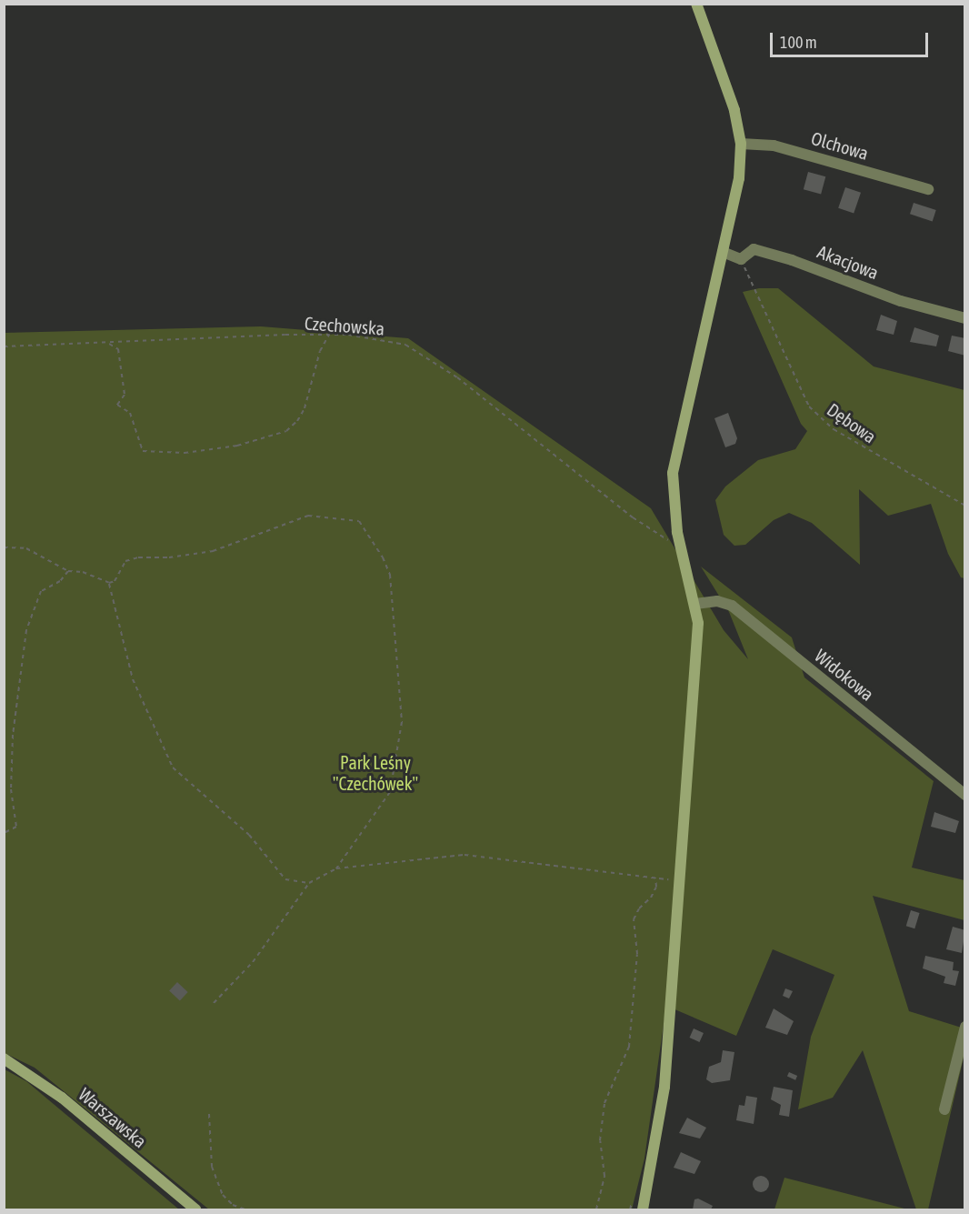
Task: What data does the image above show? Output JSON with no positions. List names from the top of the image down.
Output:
{
  "streets": {
    "street": [
      "Olchowa",
      "Akacjowa",
      "Widokowa",
      "Warszawska"
    ],
    "path": ["Czechowska", "Dębowa"]
  },
  "crossings": [
    ["Akacjowa", "Dębowa"]
  ],
  "parks": ["Park Leśny \"Czechówek\""],
  "scale_bar": "100 m"
}
